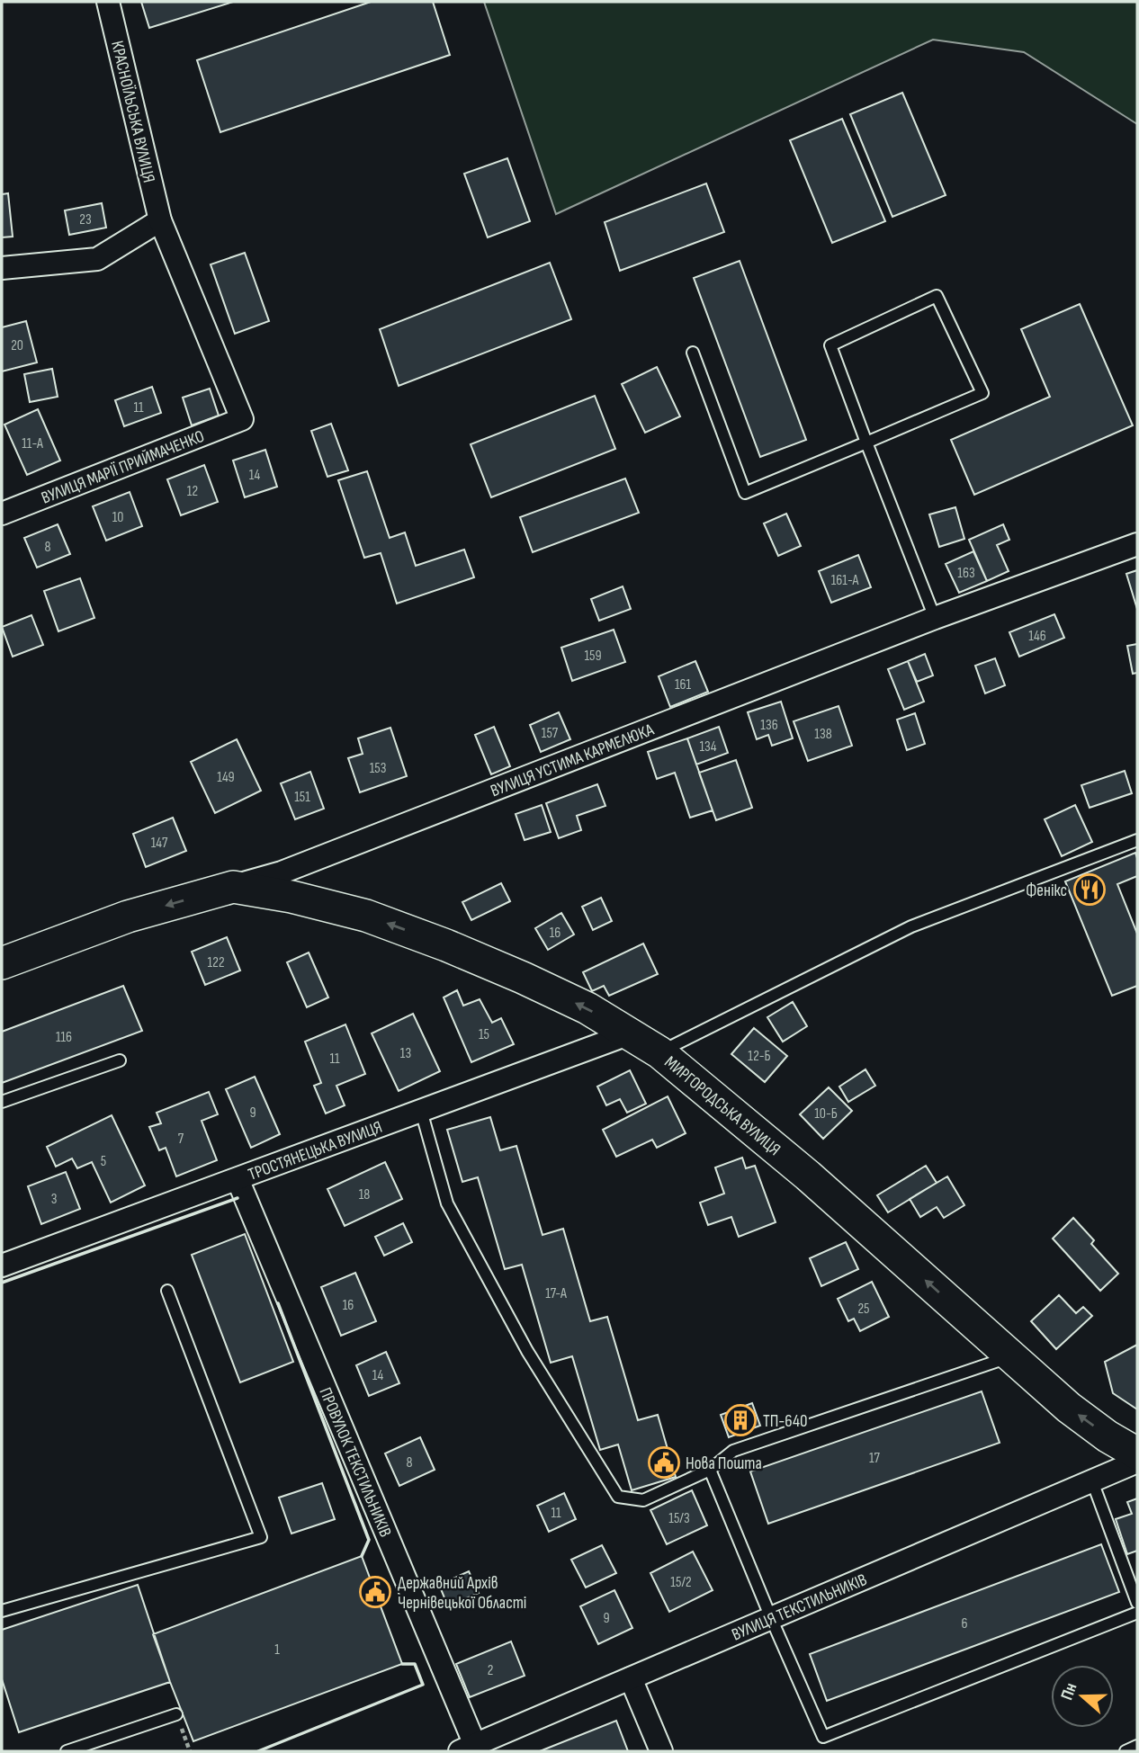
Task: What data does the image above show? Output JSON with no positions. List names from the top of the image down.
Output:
{
  "streets": {
    "main road": ["ВУЛИЦЯ УСТИМА КАРМЕЛЮКА", "МИРГОРОДСЬКА ВУЛИЦЯ"],
    "street": [
      "КРАСНОЇЛЬСЬКА ВУЛИЦЯ",
      "ВУЛИЦЯ МАРІЇ ПРИЙМАЧЕНКО",
      "ТРОСТЯНЕЦЬКА ВУЛИЦЯ",
      "ПРОВУЛОК ТЕКСТИЛЬНИКІВ",
      "ВУЛИЦЯ ТЕКСТИЛЬНИКІВ"
    ]
  },
  "crossings": [
    ["КРАСНОЇЛЬСЬКА ВУЛИЦЯ", "ВУЛИЦЯ МАРІЇ ПРИЙМАЧЕНКО"],
    ["ВУЛИЦЯ УСТИМА КАРМЕЛЮКА", "МИРГОРОДСЬКА ВУЛИЦЯ"],
    ["МИРГОРОДСЬКА ВУЛИЦЯ", "ТРОСТЯНЕЦЬКА ВУЛИЦЯ"],
    ["ТРОСТЯНЕЦЬКА ВУЛИЦЯ", "ПРОВУЛОК ТЕКСТИЛЬНИКІВ"],
    ["ПРОВУЛОК ТЕКСТИЛЬНИКІВ", "ВУЛИЦЯ ТЕКСТИЛЬНИКІВ"]
  ],
  "one_way": ["МИРГОРОДСЬКА ВУЛИЦЯ"],
  "places": {
    "restaurant": ["Фенікс"],
    "building": ["ТП-640"],
    "public building": ["Нова Пошта", "Державний Архів Чернівецької Області"]
  },
  "house_numbers": [
    "23",
    "20",
    "11",
    "11-А",
    "14",
    "12",
    "10",
    "8",
    "163",
    "161-А",
    "146",
    "159",
    "161",
    "136",
    "157",
    "138",
    "134",
    "153",
    "149",
    "151",
    "147",
    "16",
    "122",
    "15",
    "116",
    "13",
    "12-Б",
    "11",
    "9",
    "10-Б",
    "7",
    "5",
    "18",
    "3",
    "17-А",
    "16",
    "25",
    "14",
    "17",
    "8",
    "11",
    "15/3",
    "15/2",
    "9",
    "6",
    "1",
    "2"
  ],
  "north": "left"
}
